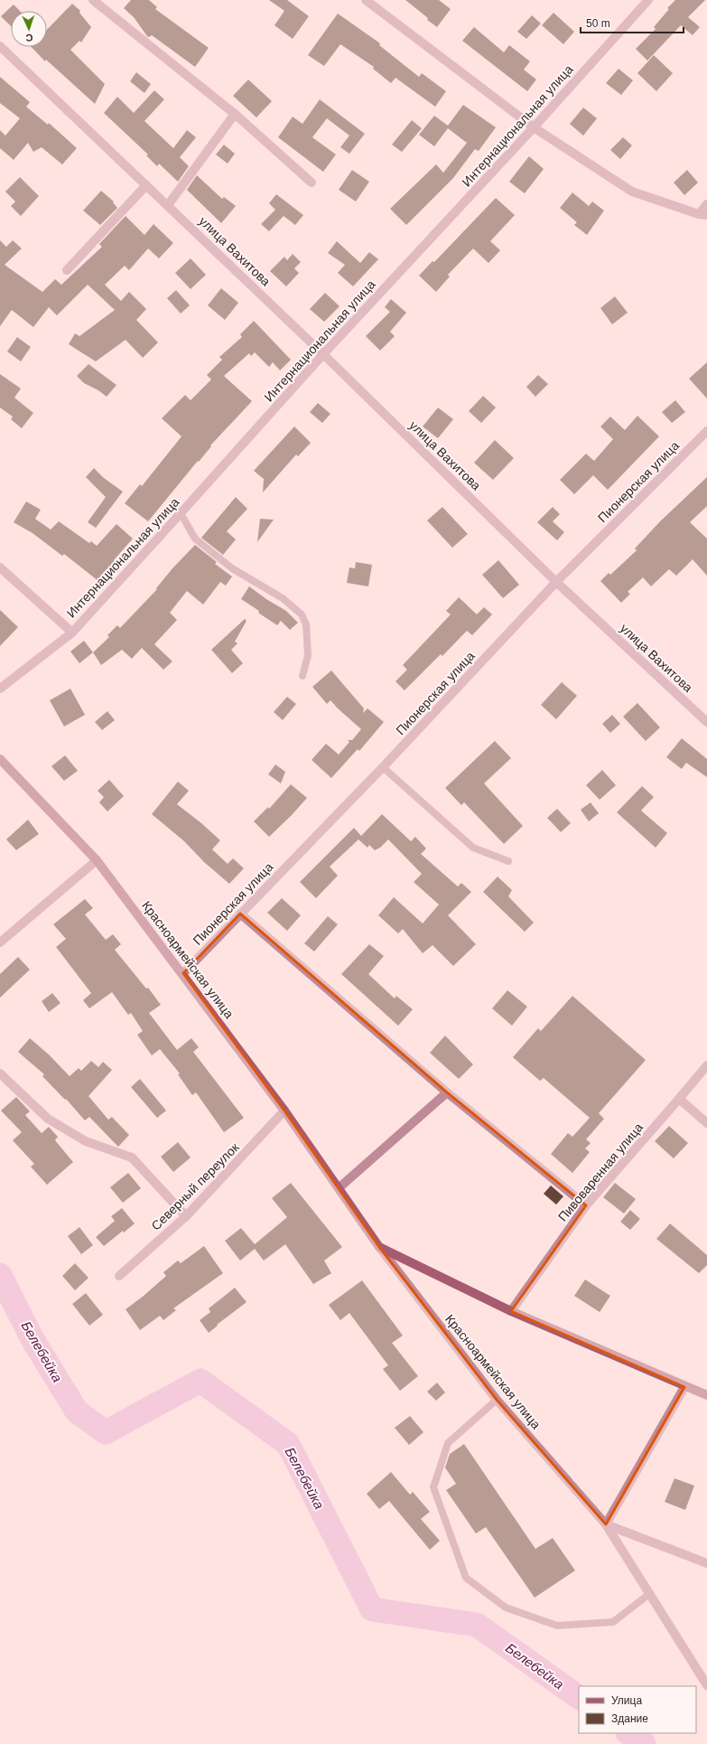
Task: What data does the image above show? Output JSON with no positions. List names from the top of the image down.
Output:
{
  "streets": {
    "main road": ["Красноармейская улица"],
    "street": [
      "Интернациональная улица",
      "улица Вахитова",
      "Пионерская улица",
      "Пивоваренная улица",
      "Северный переулок"
    ]
  },
  "crossings": [
    ["Интернациональная улица", "улица Вахитова"],
    ["улица Вахитова", "Пионерская улица"],
    ["Пионерская улица", "Красноармейская улица"],
    ["Красноармейская улица", "Северный переулок"]
  ],
  "water": ["Белебейка"],
  "legend": ["Улица", "Здание"],
  "scale_bar": "50 m",
  "north": "bottom"
}
